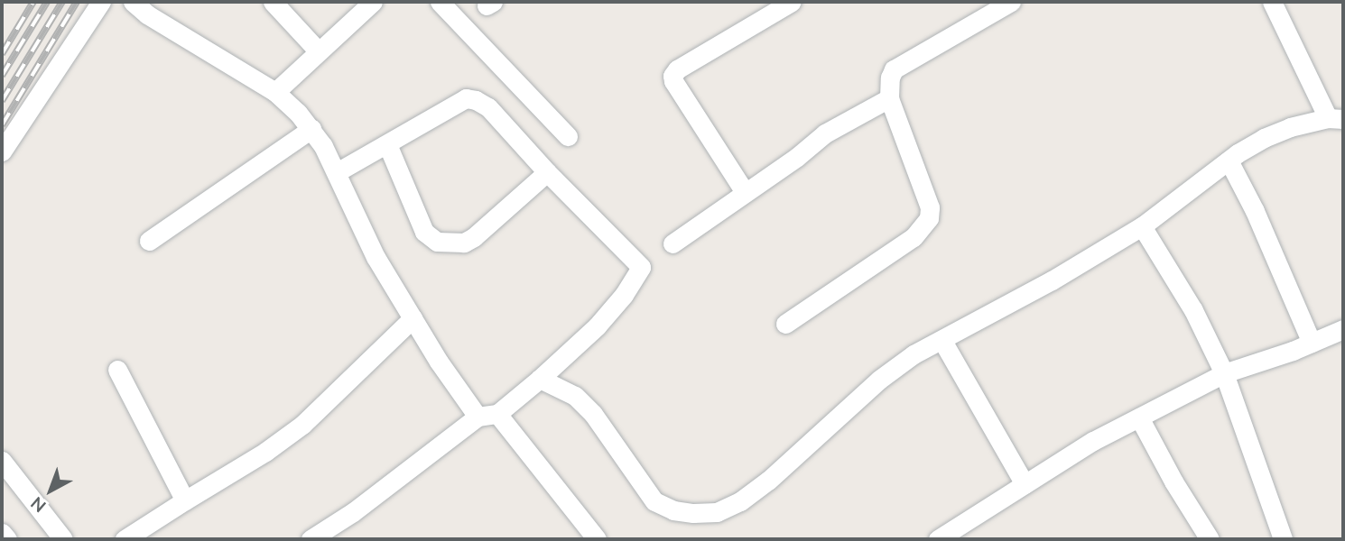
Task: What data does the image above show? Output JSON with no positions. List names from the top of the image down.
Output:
{
  "north": "bottom left"
}
